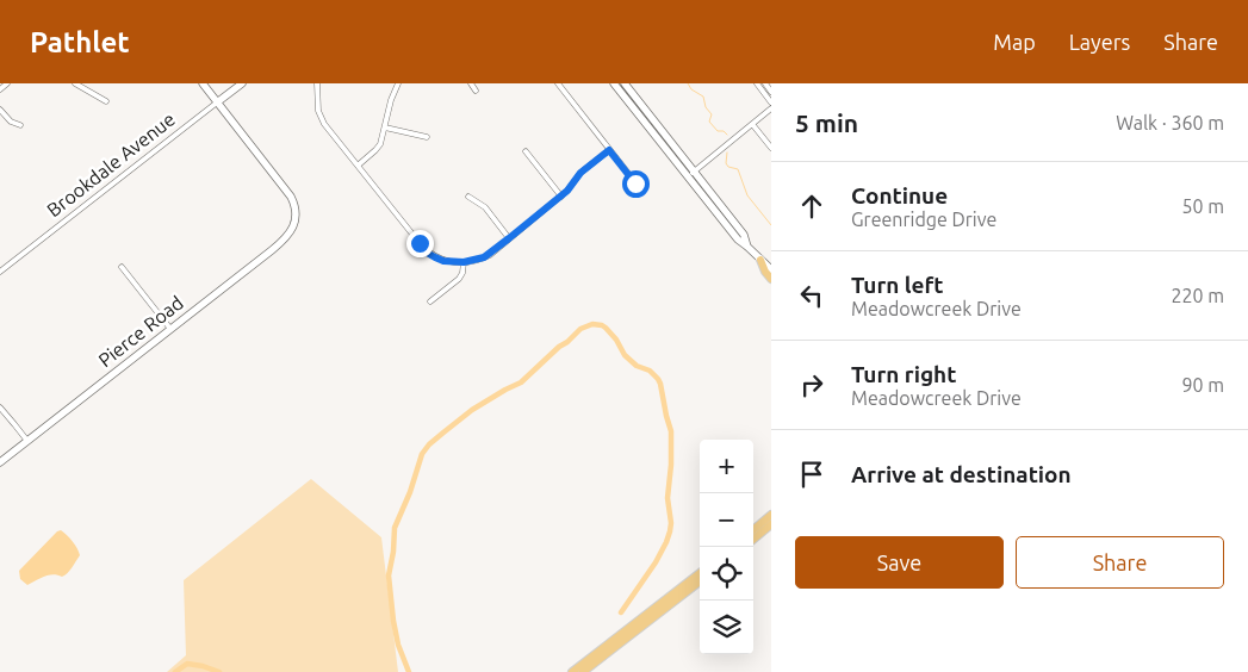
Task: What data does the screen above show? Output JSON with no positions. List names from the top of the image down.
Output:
{
  "streets": {
    "street": ["Brookdale Avenue", "Pierce Road"]
  },
  "crossings": [
    ["Brookdale Avenue", "Pierce Road"]
  ],
  "page": {
    "header": "Pathlet",
    "nav": ["Map", "Layers", "Share"],
    "heading": ["5 min", "Walk · 360 m"],
    "list": [
      ["Continue", "Greenridge Drive", "50 m"],
      ["Turn left", "Meadowcreek Drive", "220 m"],
      ["Turn right", "Meadowcreek Drive", "90 m"],
      "Arrive at destination"
    ],
    "map_buttons": ["+", "−"],
    "buttons": ["Save", "Share"]
  }
}
